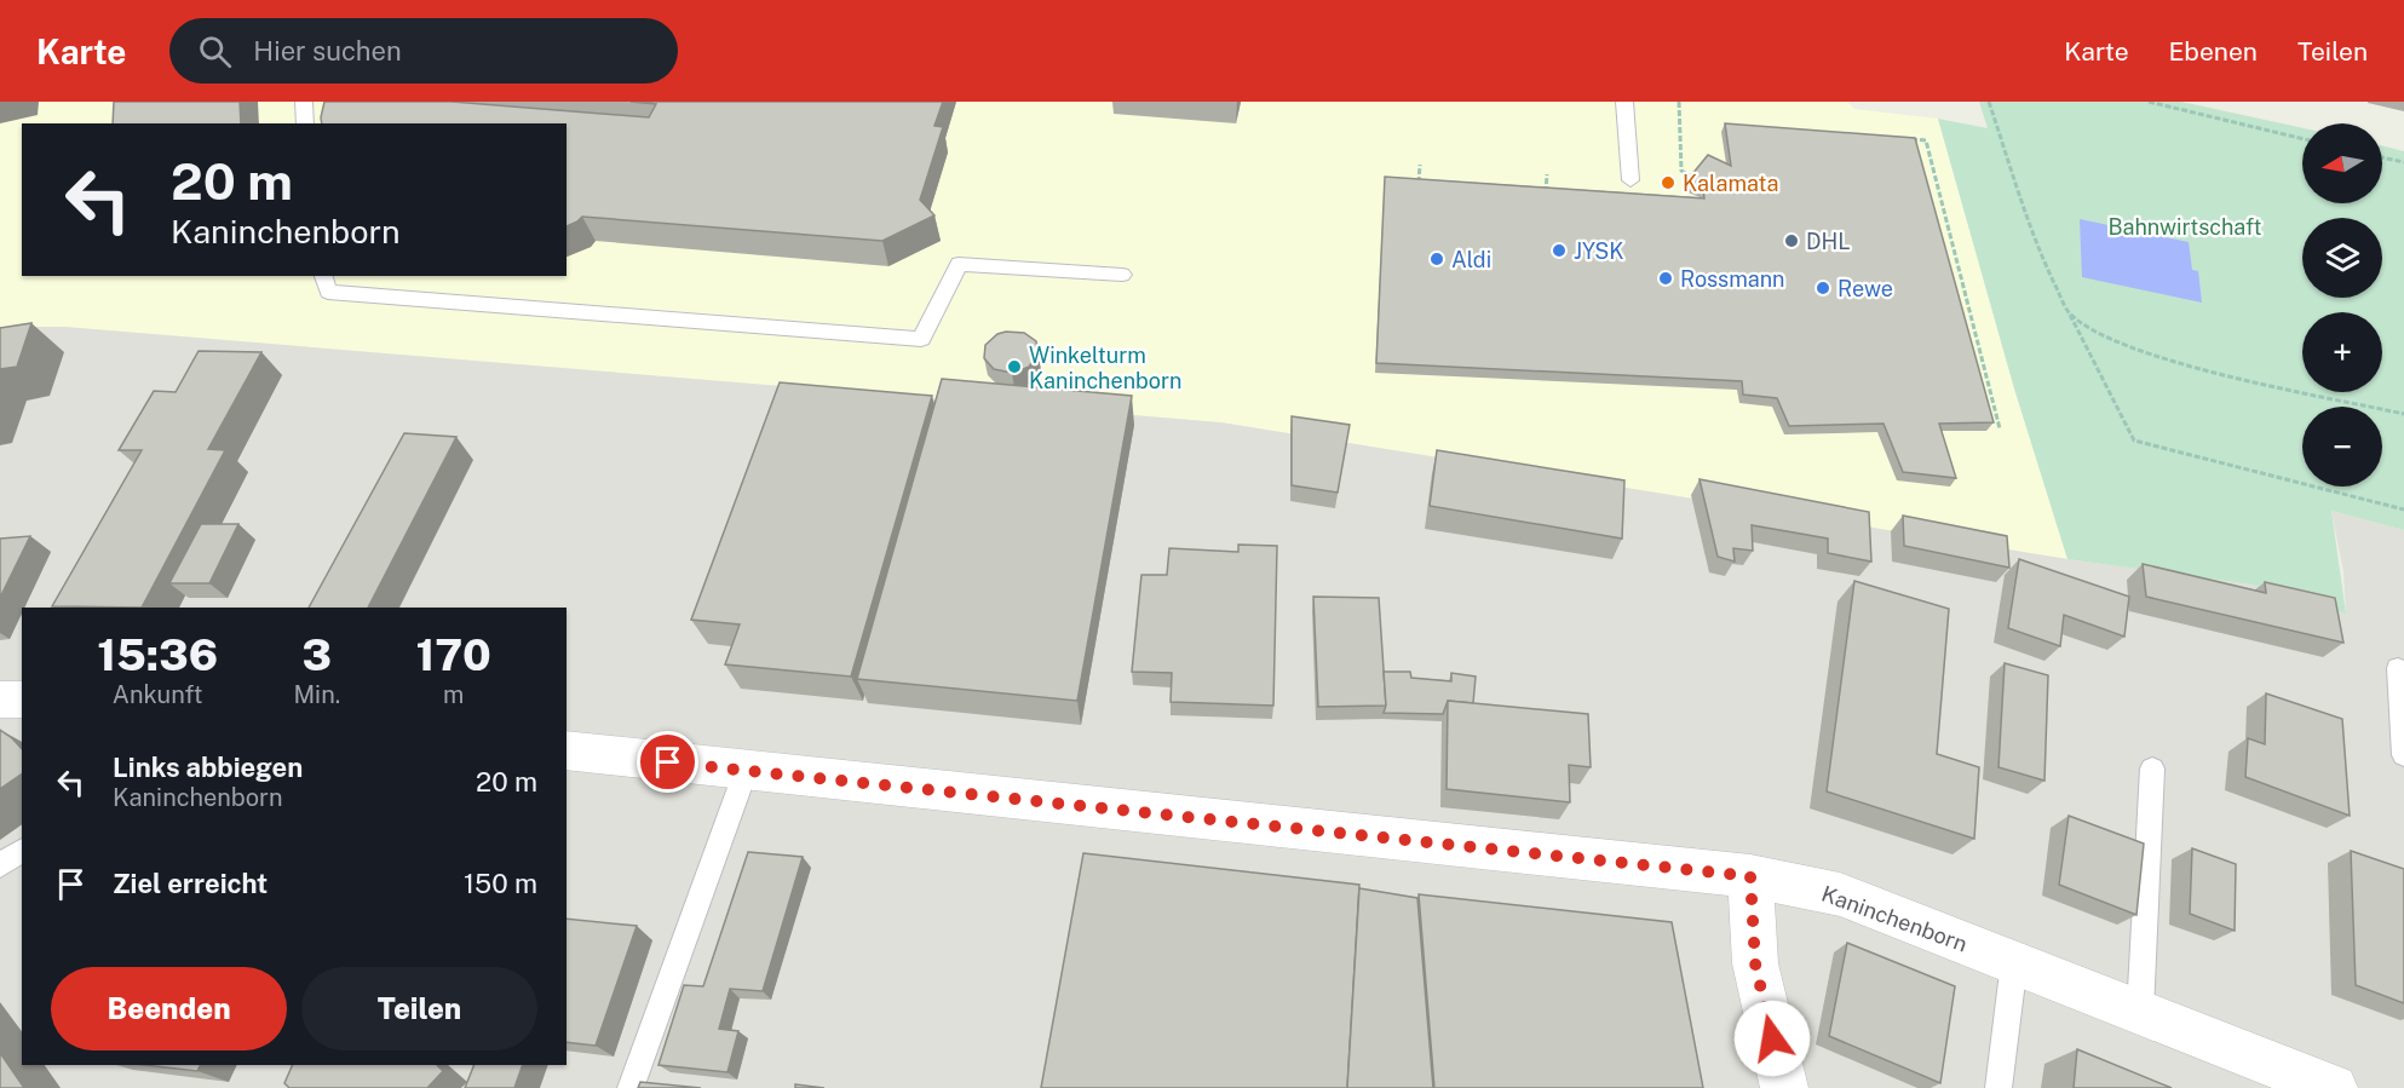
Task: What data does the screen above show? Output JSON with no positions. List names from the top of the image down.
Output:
{
  "streets": {
    "street": ["Kaninchenborn"]
  },
  "parks": ["Bahnwirtschaft"],
  "places": [
    "Kalamata",
    "DHL",
    "JYSK",
    "Aldi",
    "Rossmann",
    "Rewe",
    "Winkelturm Kaninchenborn"
  ],
  "north": "left",
  "page": {
    "header": "Karte",
    "search": "Hier suchen",
    "nav": ["Karte", "Ebenen", "Teilen"],
    "map_buttons": ["+", "−"],
    "turn": ["20 m", "Kaninchenborn"],
    "eta": [
      "15:36",
      "Ankunft",
      "3",
      "Min.",
      "170",
      "m"
    ],
    "list": [
      {
        "name": "Links abbiegen",
        "note": "Kaninchenborn",
        "value": "20 m"
      },
      {
        "name": "Ziel erreicht",
        "value": "150 m"
      }
    ],
    "buttons": ["Beenden", "Teilen"]
  }
}
